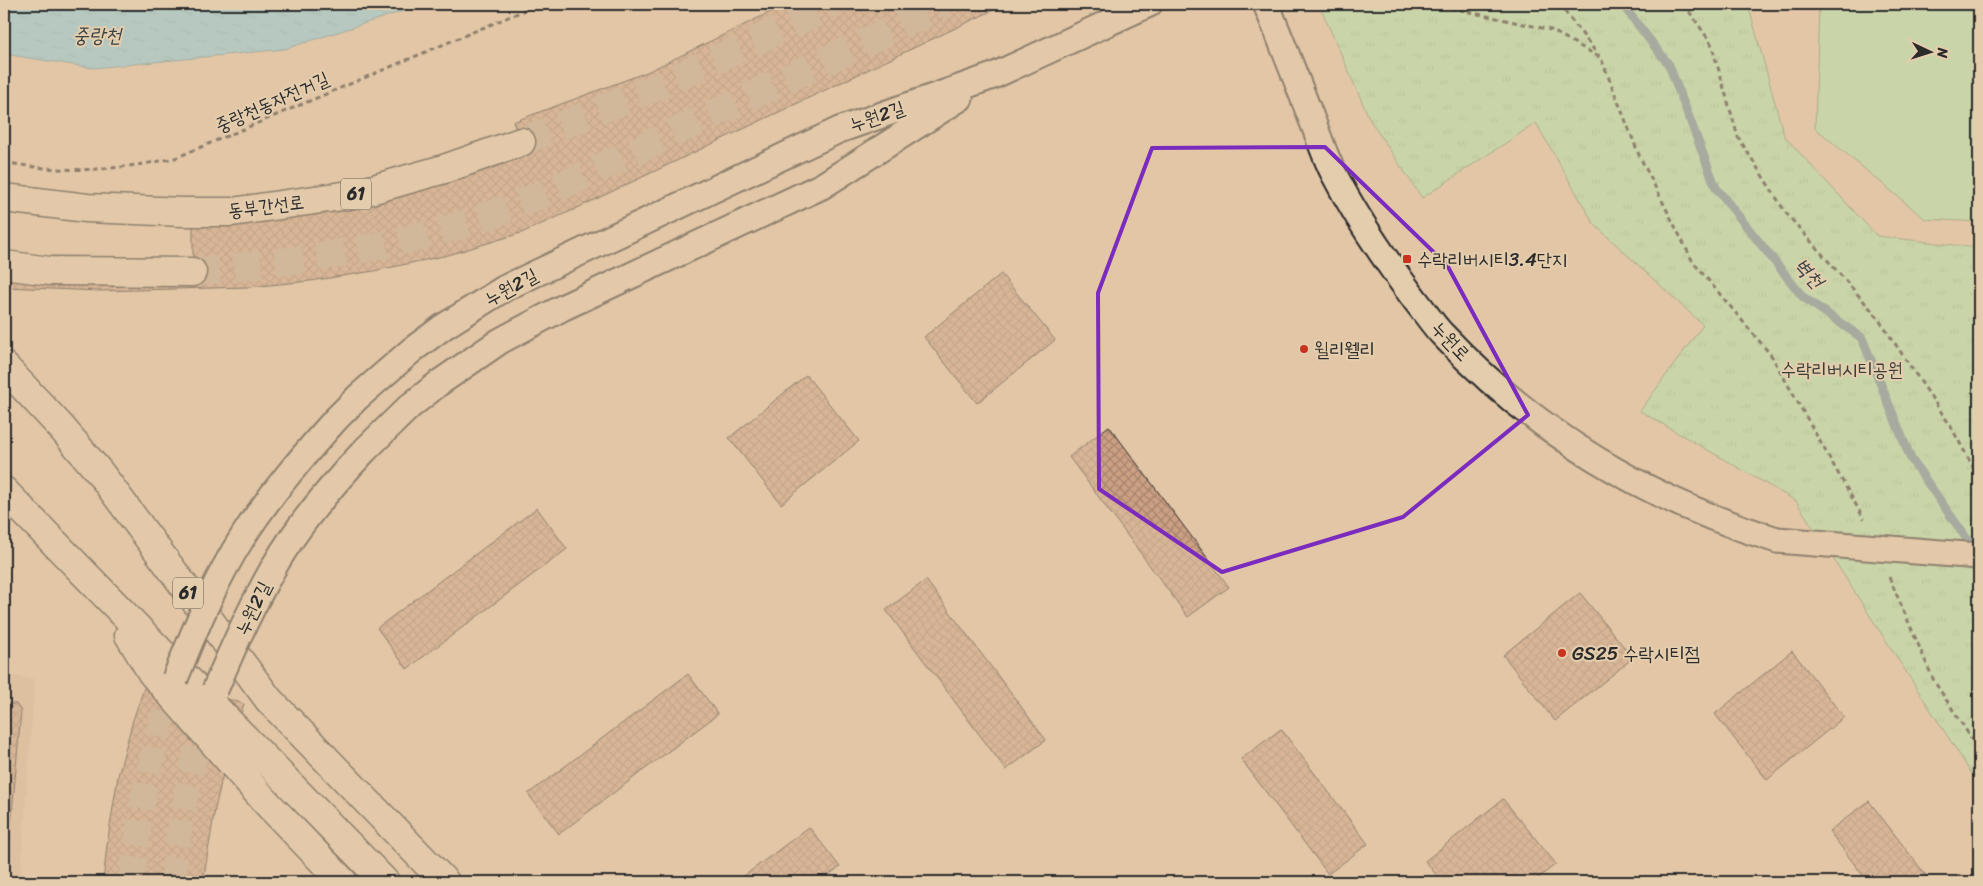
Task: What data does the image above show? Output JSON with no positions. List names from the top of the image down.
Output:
{
  "streets": {
    "highway": ["61", "동부간선로"],
    "street": ["누원2길", "누원로"],
    "path": ["중랑천동자전거길"]
  },
  "water": ["중랑천", "벽천"],
  "parks": ["수락리버시티공원"],
  "places": {
    "transit": ["수락리버시티3.4단지"],
    "other": ["윌리웰리", "GS25 수락시티점"]
  },
  "north": "right"
}
